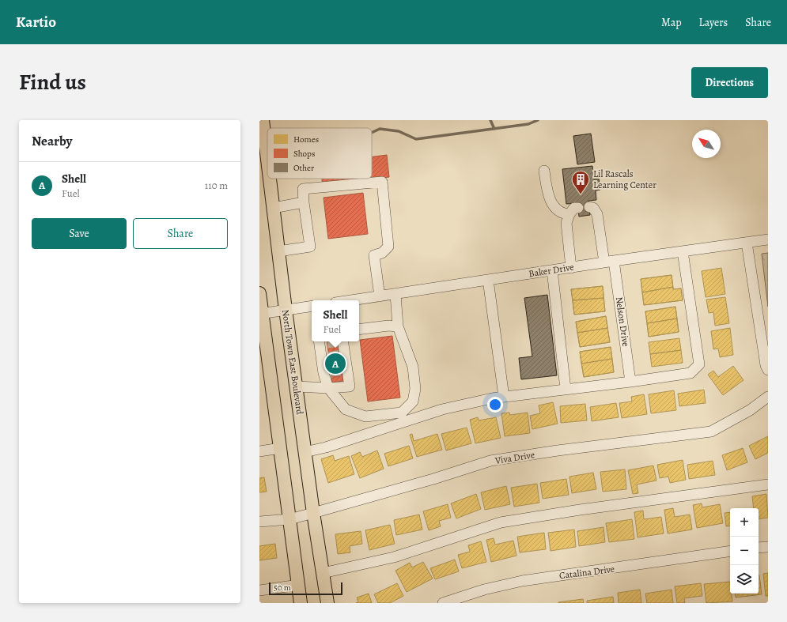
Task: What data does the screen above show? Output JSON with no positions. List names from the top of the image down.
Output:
{
  "streets": {
    "main road": ["North Town East Boulevard"],
    "street": [
      "Baker Drive",
      "Nelson Drive",
      "Viva Drive",
      "Catalina Drive"
    ]
  },
  "crossings": [
    ["Baker Drive", "Nelson Drive"],
    ["North Town East Boulevard", "Viva Drive"]
  ],
  "places": {
    "building": ["Lil Rascals Learning Center"]
  },
  "legend": ["Homes", "Shops", "Other"],
  "scale_bar": "50 m",
  "north": "top left",
  "page": {
    "header": "Kartio",
    "nav": ["Map", "Layers", "Share"],
    "title": "Find us",
    "buttons": [
      "Directions",
      ["Save", "Share"]
    ],
    "heading": "Nearby",
    "list": [
      {
        "mark": "A",
        "name": "Shell",
        "note": "Fuel",
        "value": "110 m"
      }
    ],
    "popup": ["Shell", "Fuel"],
    "pins": "A",
    "map_buttons": ["+", "−"],
    "scale": "50 m"
  }
}
